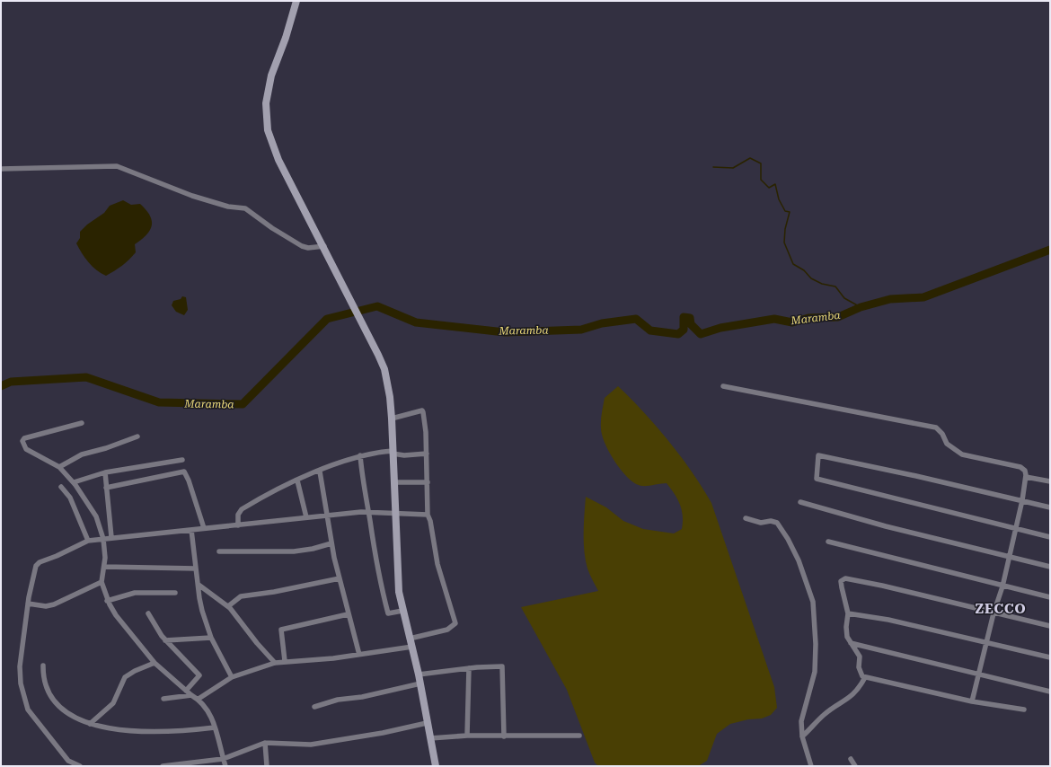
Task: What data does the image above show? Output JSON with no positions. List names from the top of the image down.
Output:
{
  "districts": ["ZECCO"],
  "water": ["Maramba"]
}
